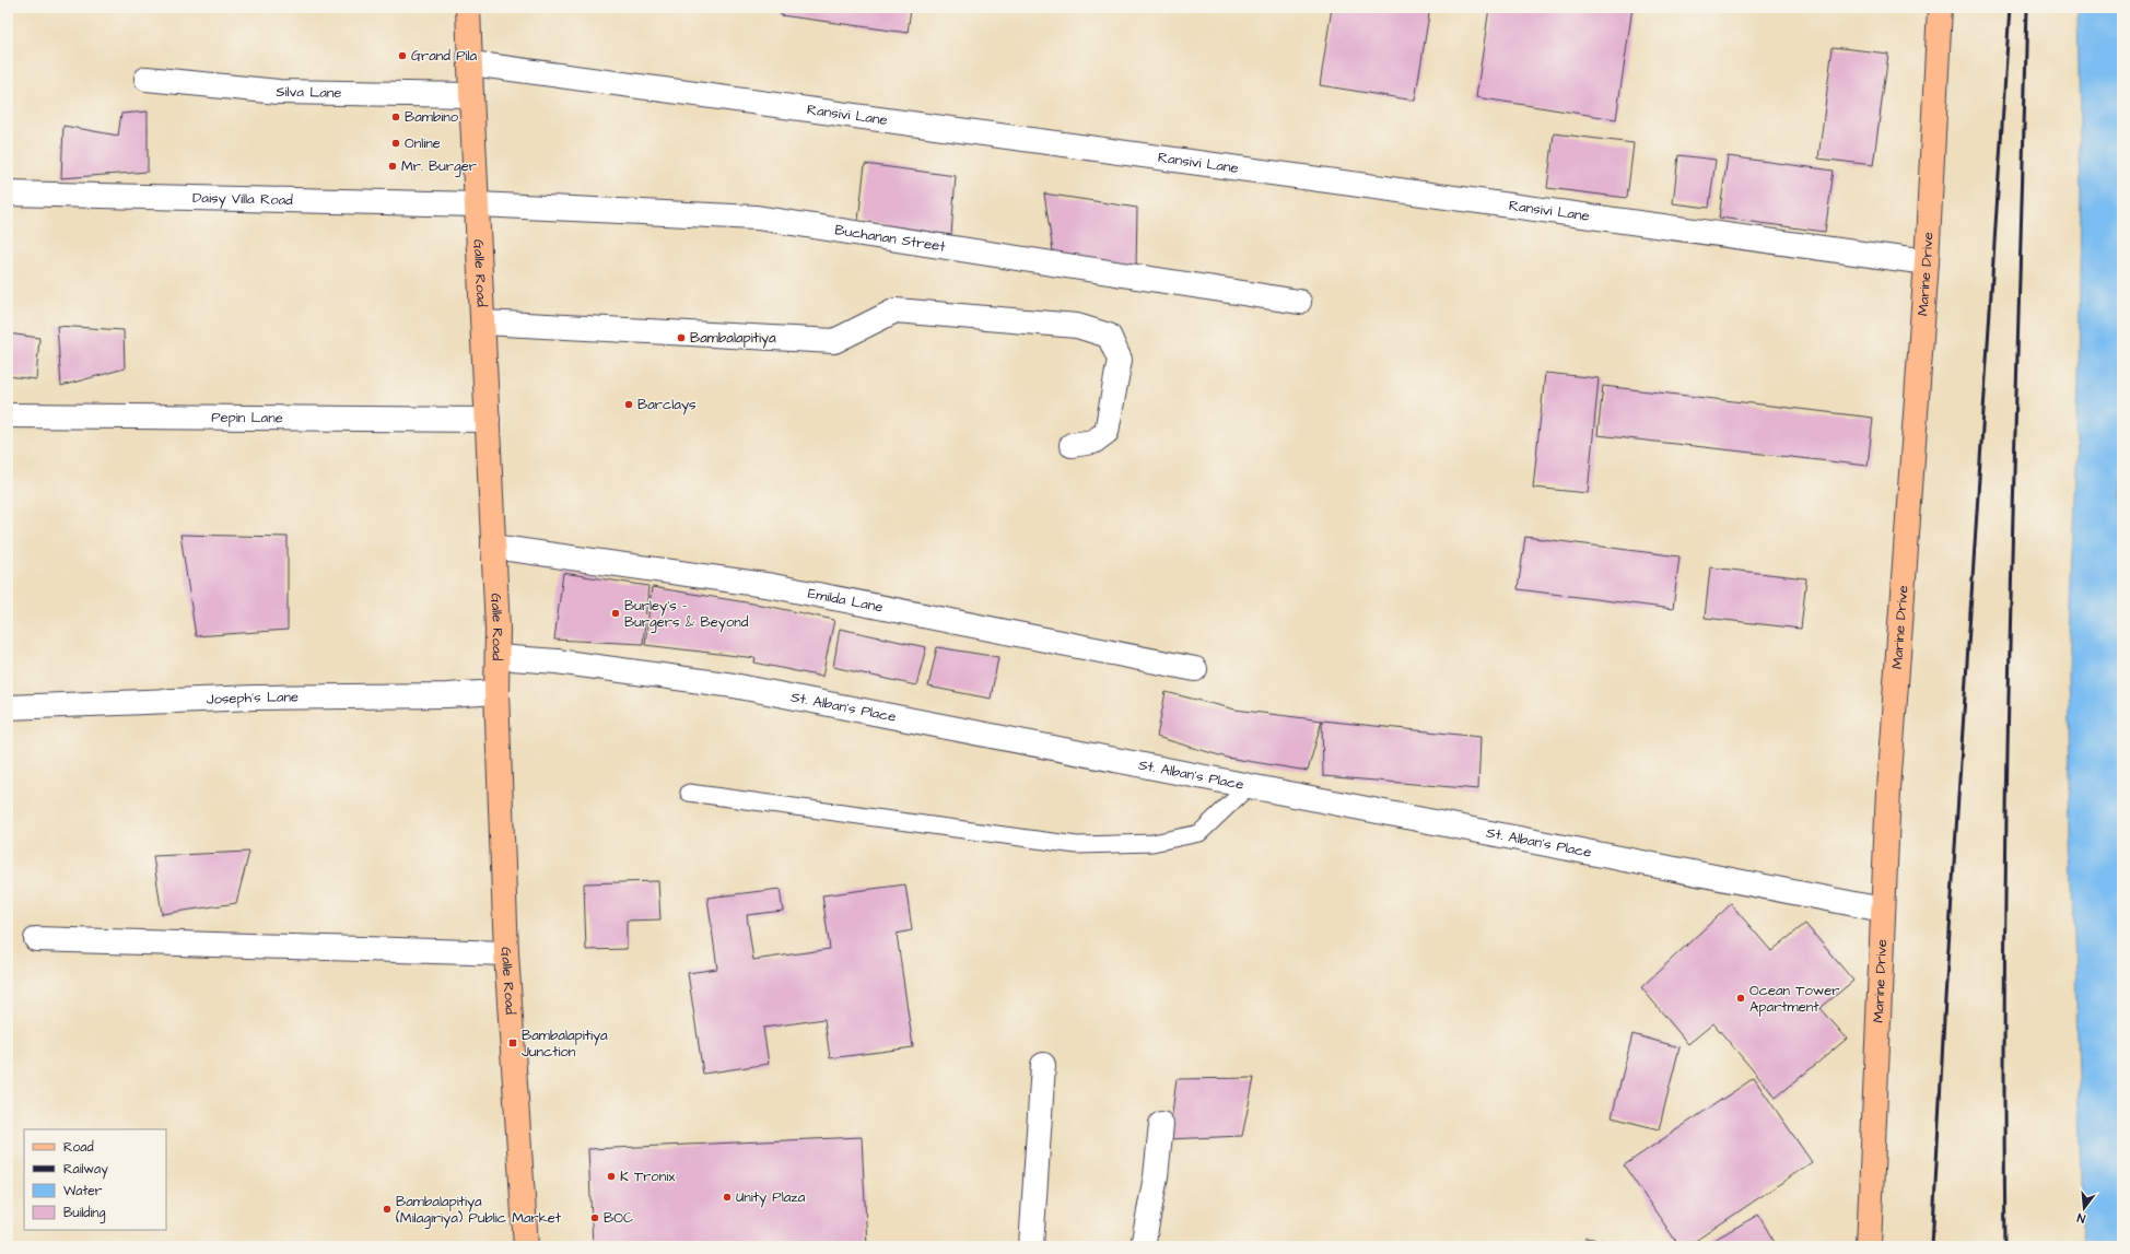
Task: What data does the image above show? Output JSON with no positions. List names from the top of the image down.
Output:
{
  "streets": {
    "main road": ["Galle Road", "Marine Drive"],
    "street": [
      "Silva Lane",
      "Ransivi Lane",
      "Daisy Villa Road",
      "Buchanan Street",
      "Pepin Lane",
      "Emilda Lane",
      "Joseph's Lane",
      "St. Alban's Place"
    ]
  },
  "crossings": [
    ["Silva Lane", "Galle Road"],
    ["Ransivi Lane", "Galle Road"],
    ["Ransivi Lane", "Marine Drive"],
    ["Daisy Villa Road", "Buchanan Street"],
    ["Daisy Villa Road", "Galle Road"],
    ["Buchanan Street", "Galle Road"],
    ["Galle Road", "Pepin Lane"],
    ["Galle Road", "Emilda Lane"],
    ["Galle Road", "Joseph's Lane"],
    ["Galle Road", "St. Alban's Place"],
    ["Marine Drive", "St. Alban's Place"]
  ],
  "places": {
    "other": [
      "Grand Pila",
      "Bambino",
      "Online",
      "Mr. Burger",
      "Bambalapitiya",
      "Barclays",
      "Burley’s - Burgers & Beyond",
      "Ocean Tower Apartment",
      "K Tronix",
      "Unity Plaza",
      "Bambalapitiya (Milagiriya) Public Market",
      "BOC"
    ],
    "transit": ["Bambalapitiya Junction"]
  },
  "legend": [
    "Road",
    "Railway",
    "Water",
    "Building"
  ],
  "north": "bottom"
}
